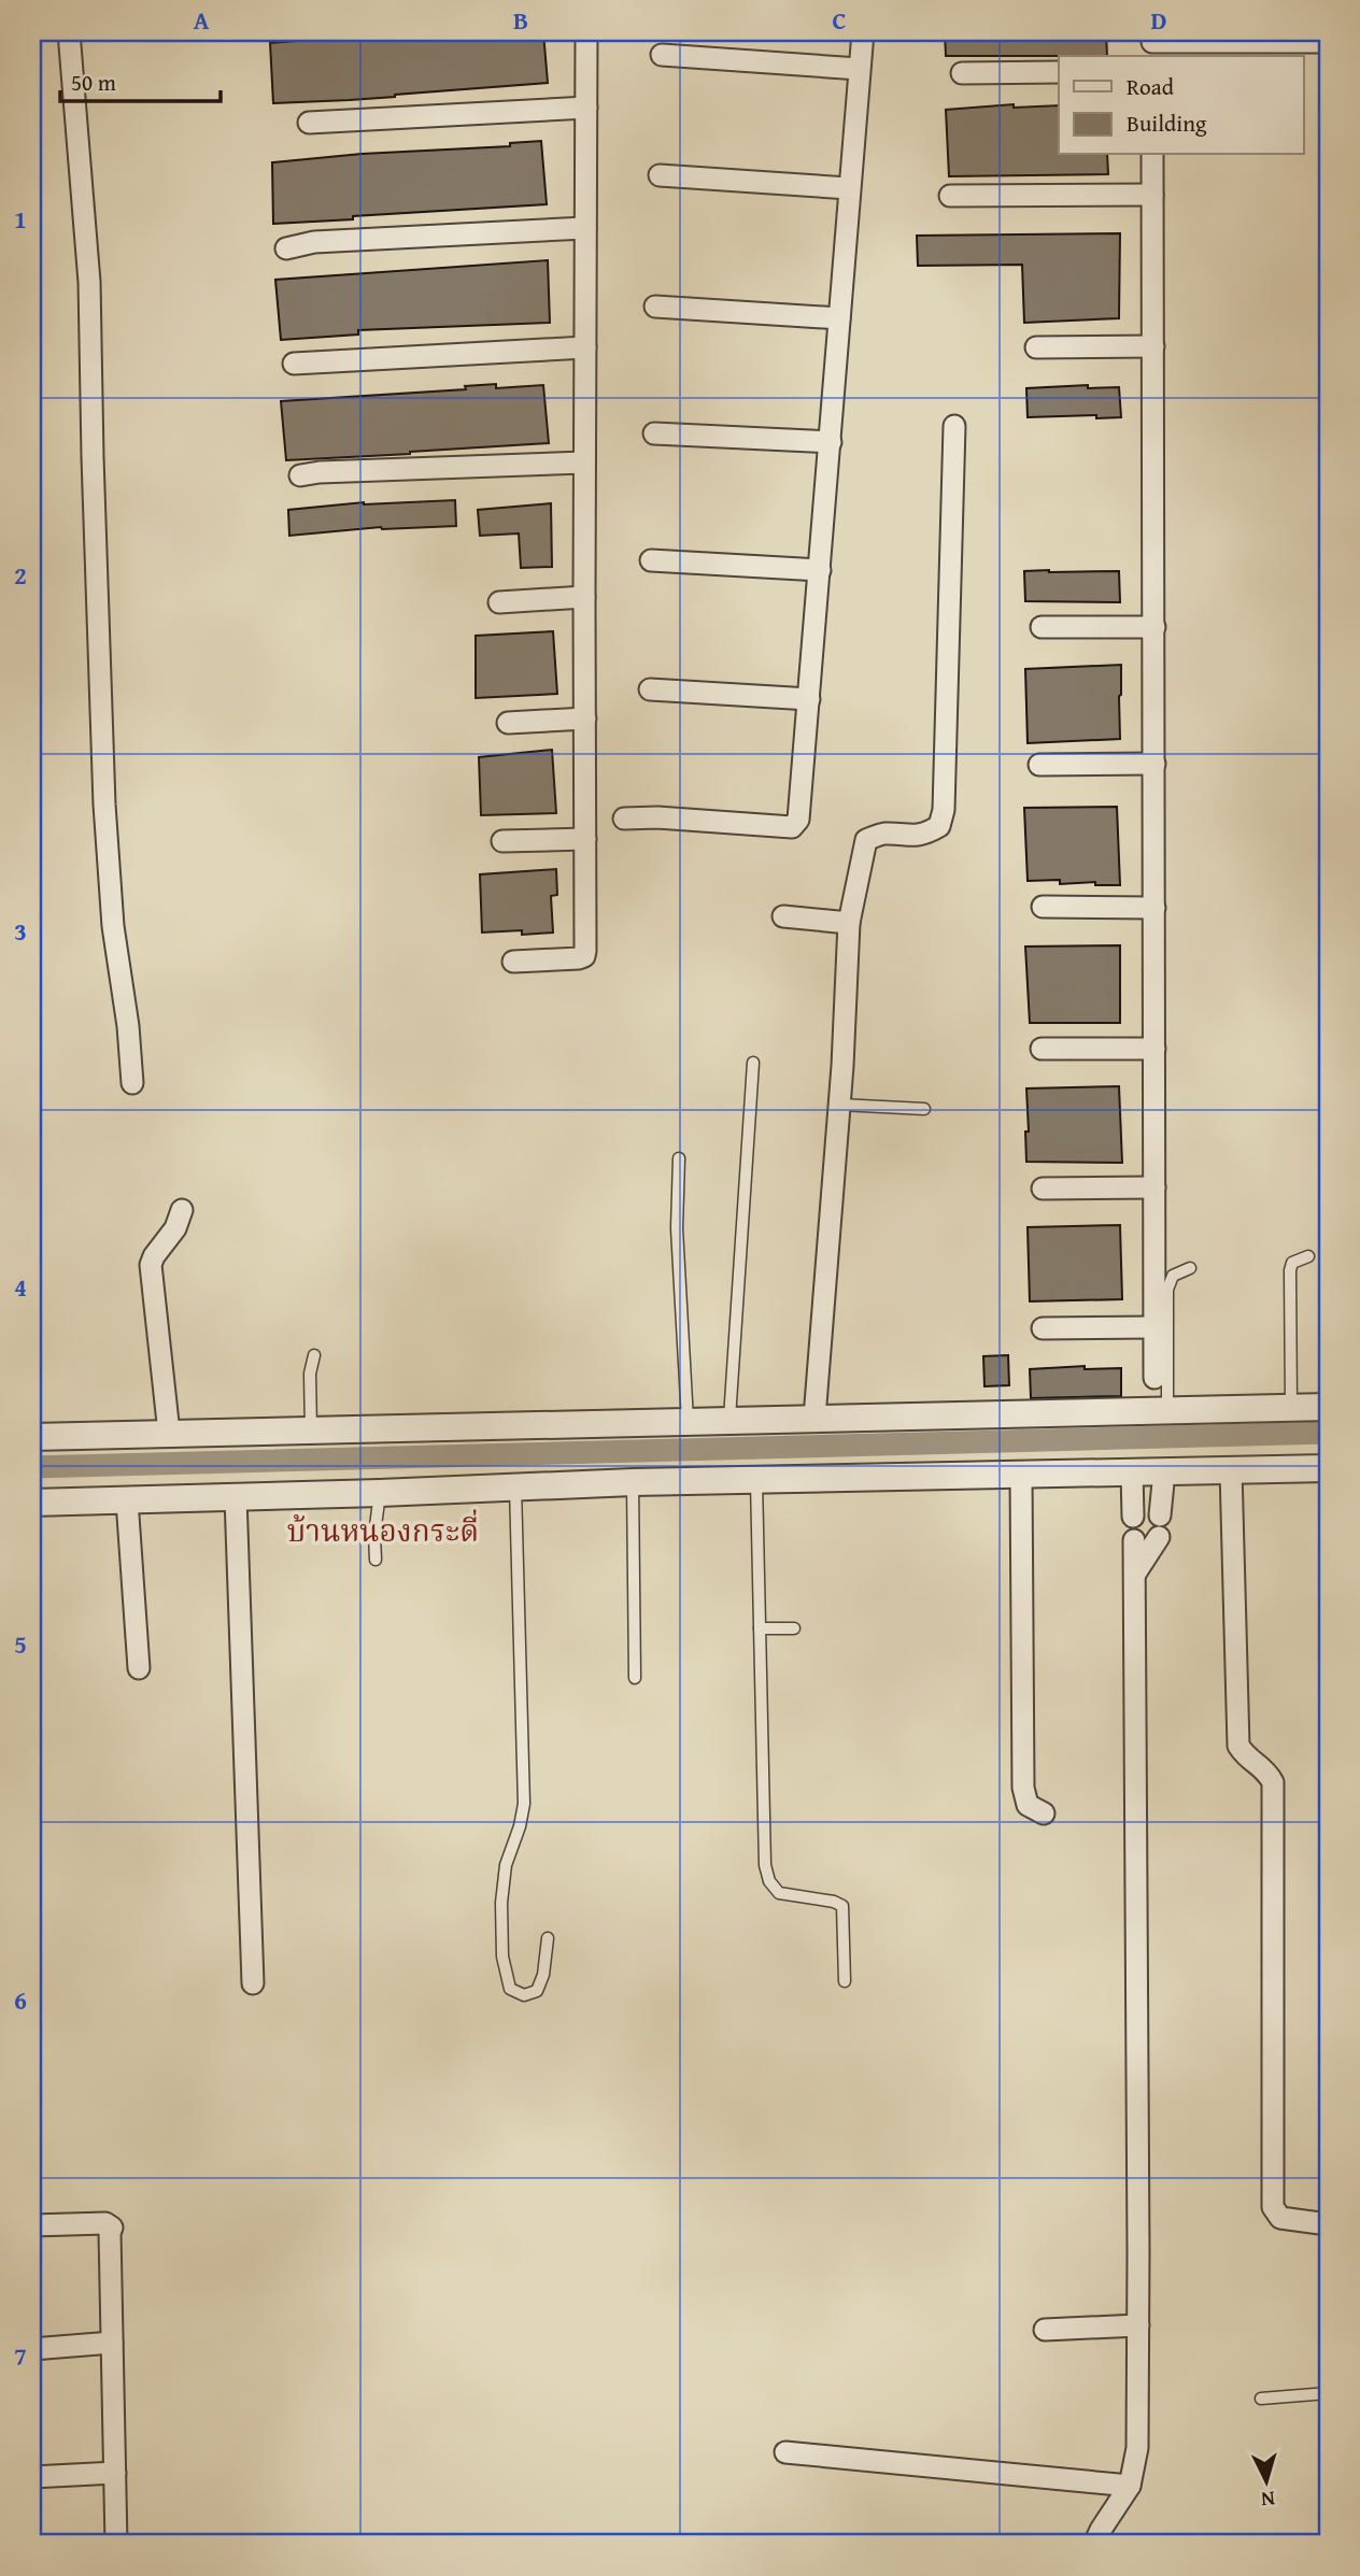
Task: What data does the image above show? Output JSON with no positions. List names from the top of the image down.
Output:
{
  "districts": ["บ้านหนองกระดี่"],
  "legend": ["Road", "Building"],
  "scale_bar": "50 m",
  "north": "bottom",
  "grid": {
    "columns": [
      "A",
      "B",
      "C",
      "D"
    ],
    "rows": [
      "1",
      "2",
      "3",
      "4",
      "5",
      "6",
      "7"
    ]
  }
}
